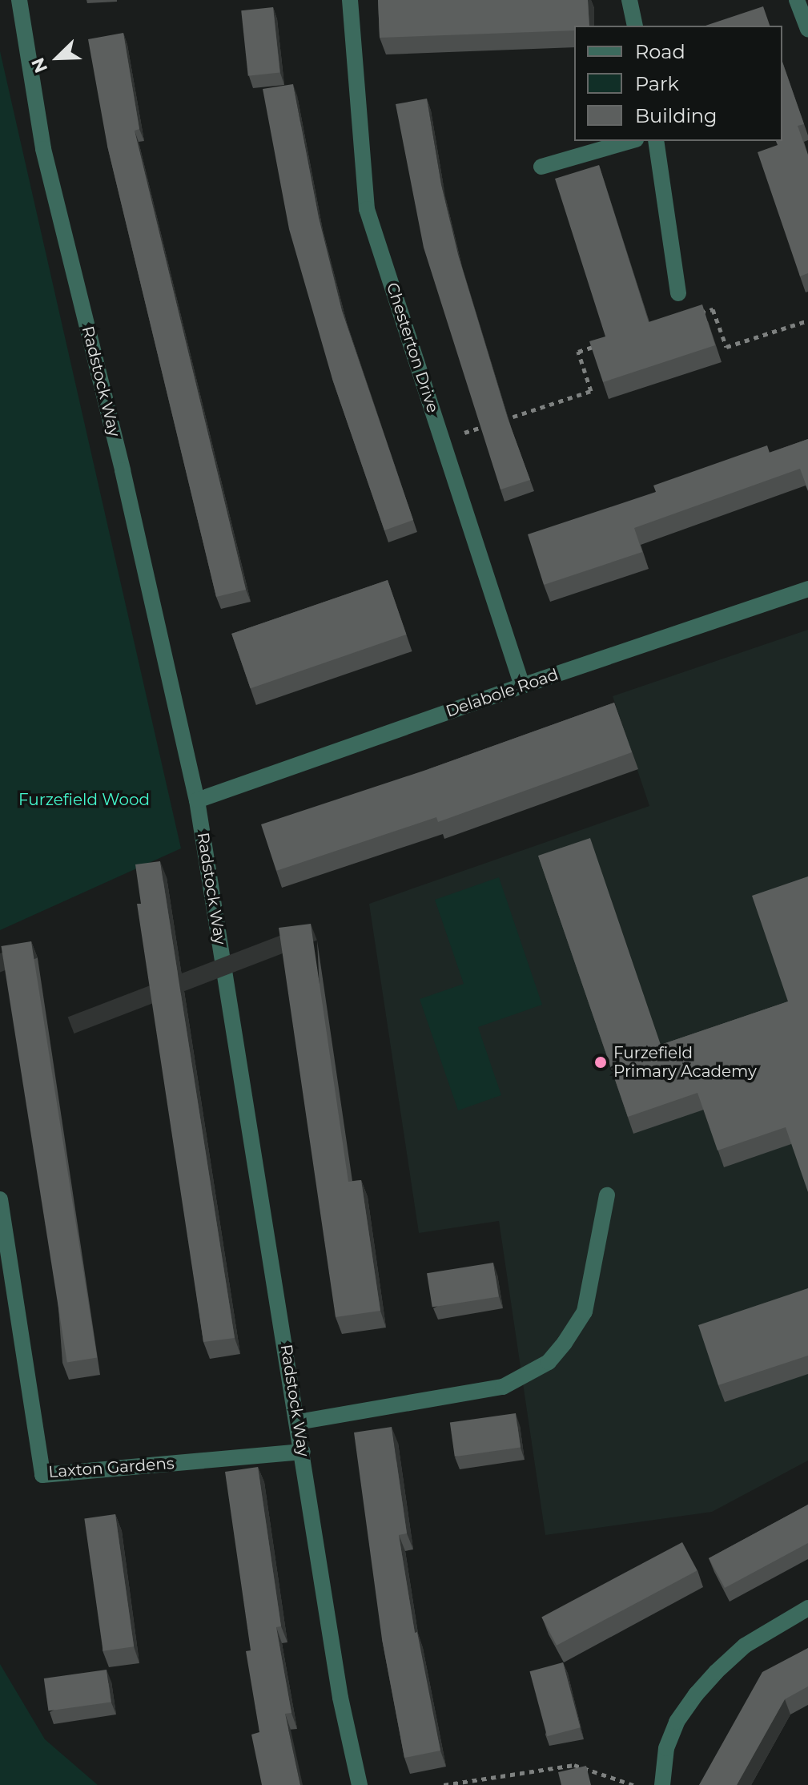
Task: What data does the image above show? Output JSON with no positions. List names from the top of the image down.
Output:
{
  "streets": {
    "street": [
      "Chesterton Drive",
      "Radstock Way",
      "Delabole Road",
      "Laxton Gardens"
    ]
  },
  "crossings": [
    ["Chesterton Drive", "Delabole Road"],
    ["Radstock Way", "Delabole Road"],
    ["Radstock Way", "Laxton Gardens"]
  ],
  "parks": ["Furzefield Wood"],
  "places": ["Furzefield Primary Academy"],
  "legend": ["Road", "Park", "Building"],
  "north": "bottom left"
}
